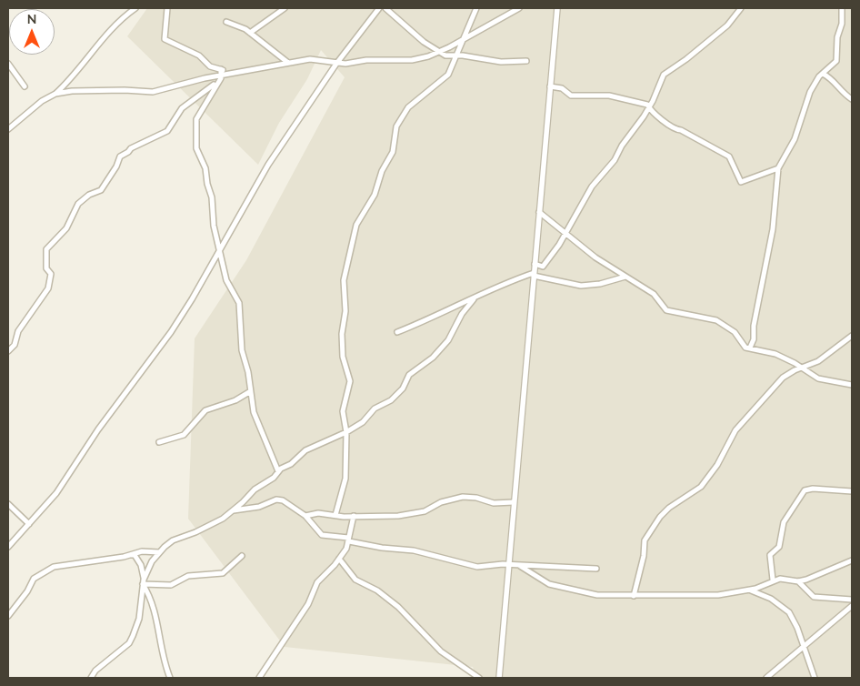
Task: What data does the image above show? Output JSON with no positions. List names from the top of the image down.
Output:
{
  "north": "top"
}
